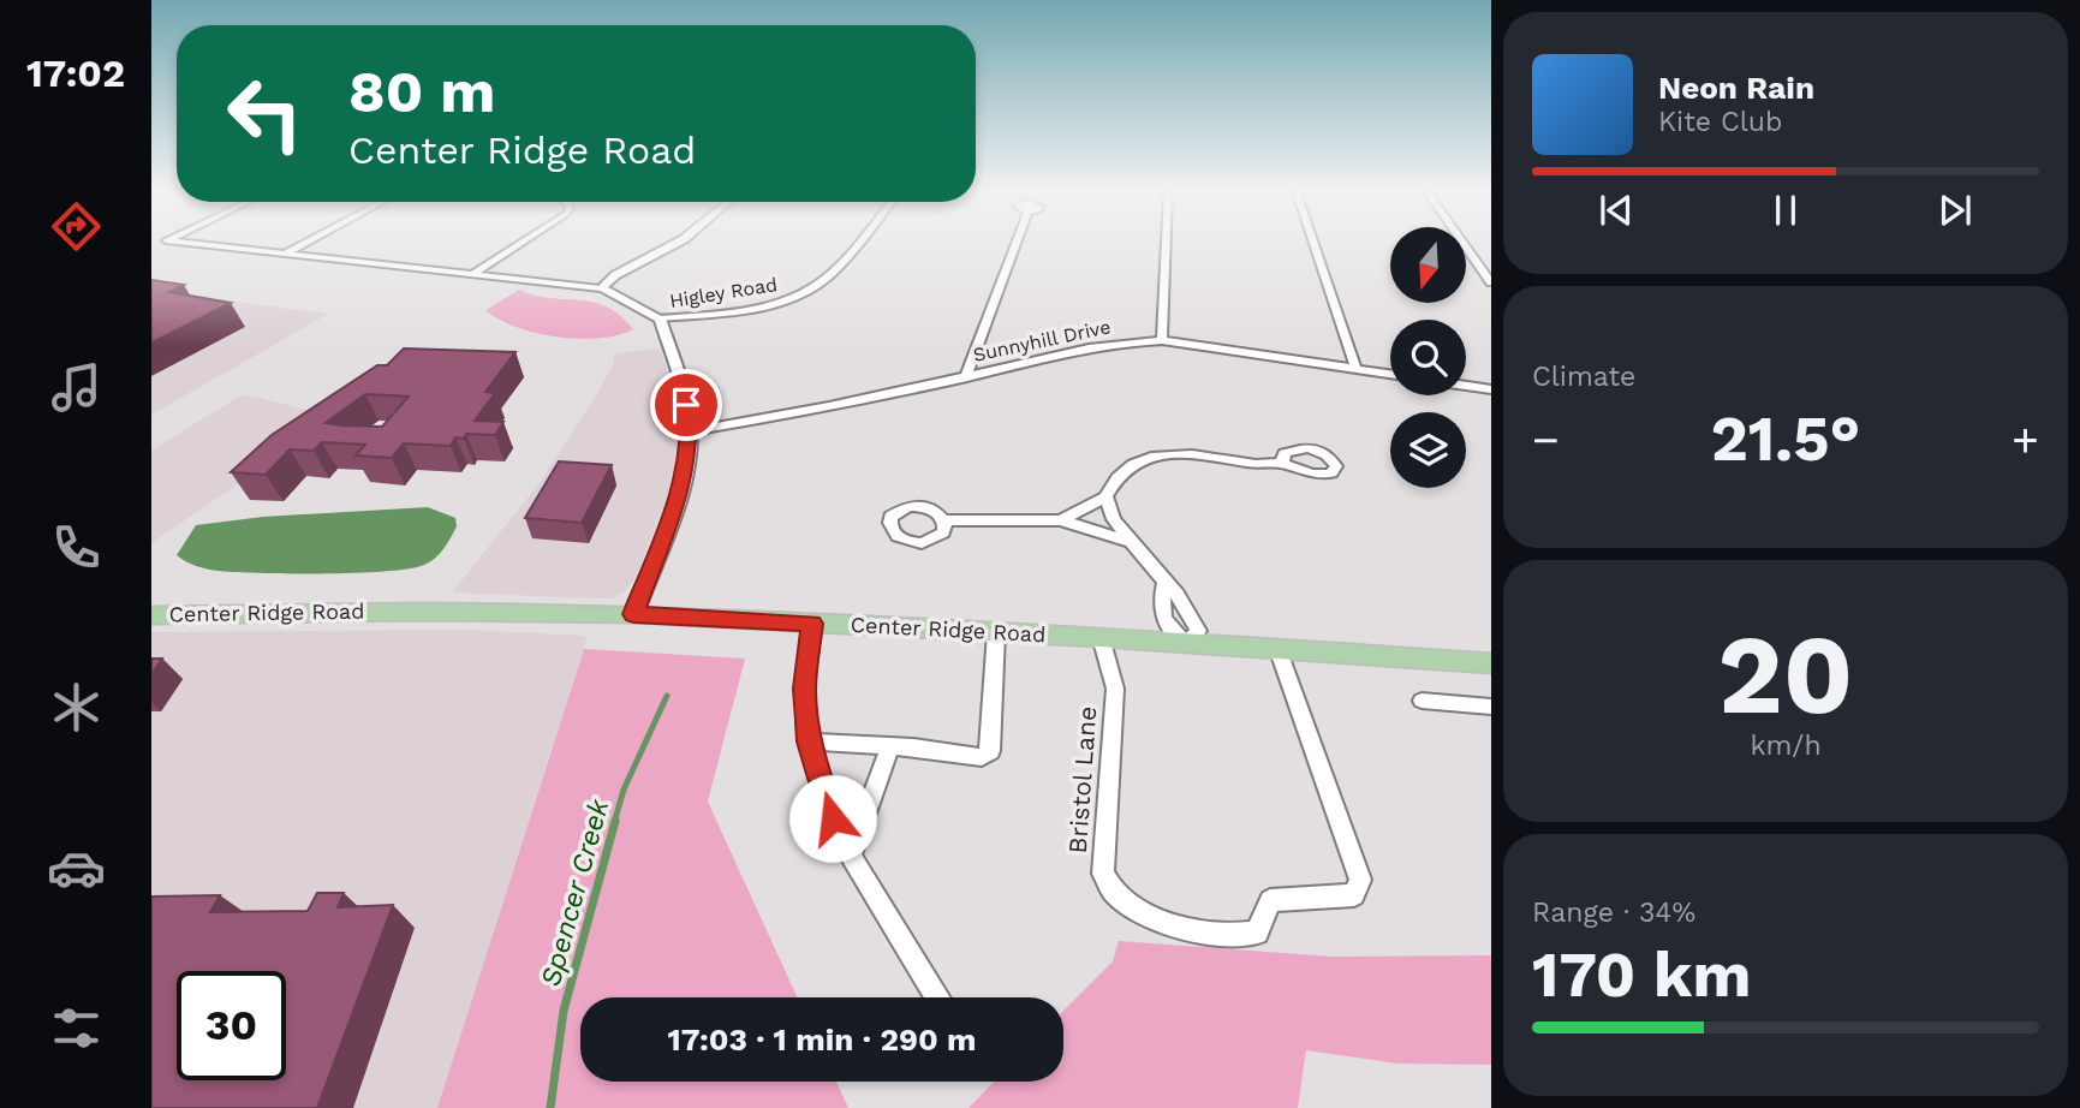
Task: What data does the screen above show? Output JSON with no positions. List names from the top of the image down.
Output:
{
  "streets": {
    "main road": ["Center Ridge Road"],
    "street": ["Higley Road", "Sunnyhill Drive", "Bristol Lane"]
  },
  "crossings": [
    ["Center Ridge Road", "Bristol Lane"]
  ],
  "water": ["Spencer Creek"],
  "north": "bottom",
  "page": {
    "tabs": "17:02",
    "turn": ["80 m", "Center Ridge Road"],
    "song": ["Neon Rain", "Kite Club"],
    "tile": [
      "Climate",
      ["20", "km/h"],
      ["Range · 34%", "170 km"]
    ],
    "heat": ["−", "21.5°", "+"],
    "limit": "30",
    "trip": "17:03 · 1 min · 290 m"
  }
}
